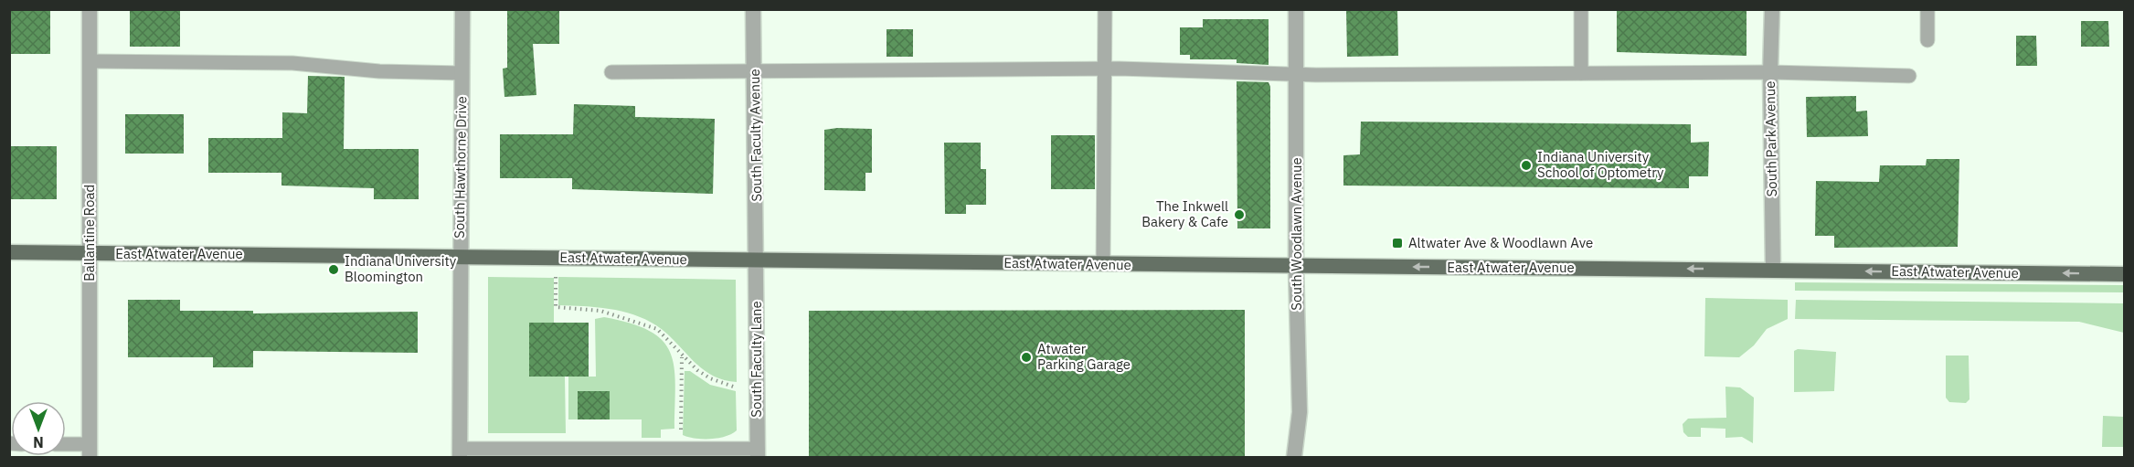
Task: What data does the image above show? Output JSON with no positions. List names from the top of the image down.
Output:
{
  "streets": {
    "main road": ["East Atwater Avenue"],
    "street": [
      "South Faculty Avenue",
      "South Park Avenue",
      "South Hawthorne Drive",
      "Ballantine Road",
      "South Woodlawn Avenue",
      "South Faculty Lane"
    ]
  },
  "crossings": [
    ["South Faculty Avenue", "East Atwater Avenue"],
    ["South Faculty Avenue", "South Faculty Lane"],
    ["South Park Avenue", "East Atwater Avenue"],
    ["South Hawthorne Drive", "East Atwater Avenue"],
    ["Ballantine Road", "East Atwater Avenue"],
    ["South Woodlawn Avenue", "East Atwater Avenue"],
    ["East Atwater Avenue", "South Faculty Lane"]
  ],
  "one_way": ["East Atwater Avenue"],
  "places": {
    "other": [
      "Indiana University School of Optometry",
      "The Inkwell Bakery & Cafe",
      "Indiana University Bloomington",
      "Atwater Parking Garage"
    ],
    "transit": ["Altwater Ave & Woodlawn Ave"]
  },
  "north": "bottom"
}
